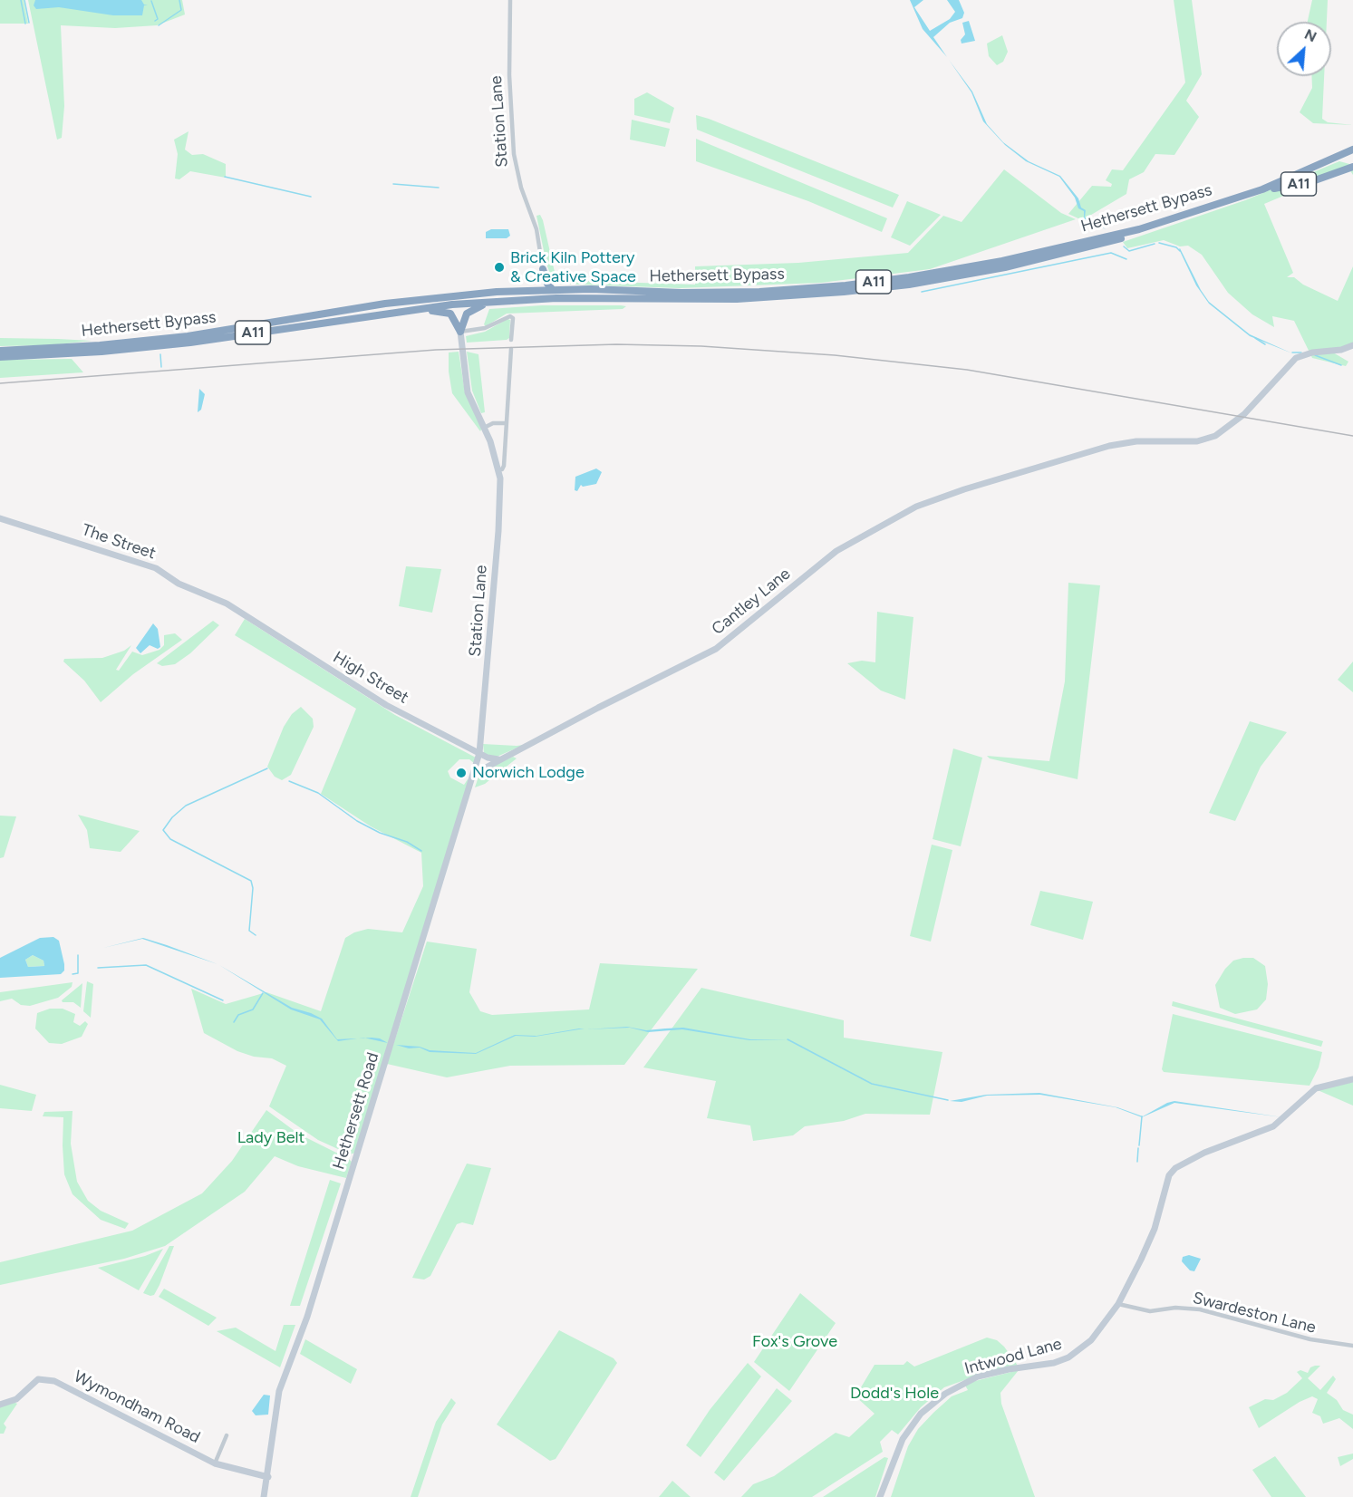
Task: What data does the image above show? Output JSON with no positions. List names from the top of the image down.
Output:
{
  "streets": {
    "highway": ["A11", "Hethersett Bypass"],
    "street": [
      "Station Lane",
      "The Street",
      "Cantley Lane",
      "High Street",
      "Hethersett Road",
      "Swardeston Lane",
      "Intwood Lane",
      "Wymondham Road"
    ]
  },
  "crossings": [
    ["Station Lane", "A11"],
    ["Station Lane", "High Street"],
    ["Station Lane", "Hethersett Road"],
    ["A11", "Hethersett Bypass"],
    ["The Street", "High Street"],
    ["Cantley Lane", "Hethersett Road"],
    ["High Street", "Hethersett Road"],
    ["Hethersett Road", "Wymondham Road"],
    ["Swardeston Lane", "Intwood Lane"]
  ],
  "parks": ["Lady Belt", "Fox's Grove", "Dodd's Hole"],
  "places": ["Brick Kiln Pottery & Creative Space", "Norwich Lodge"],
  "north": "top right"
}
